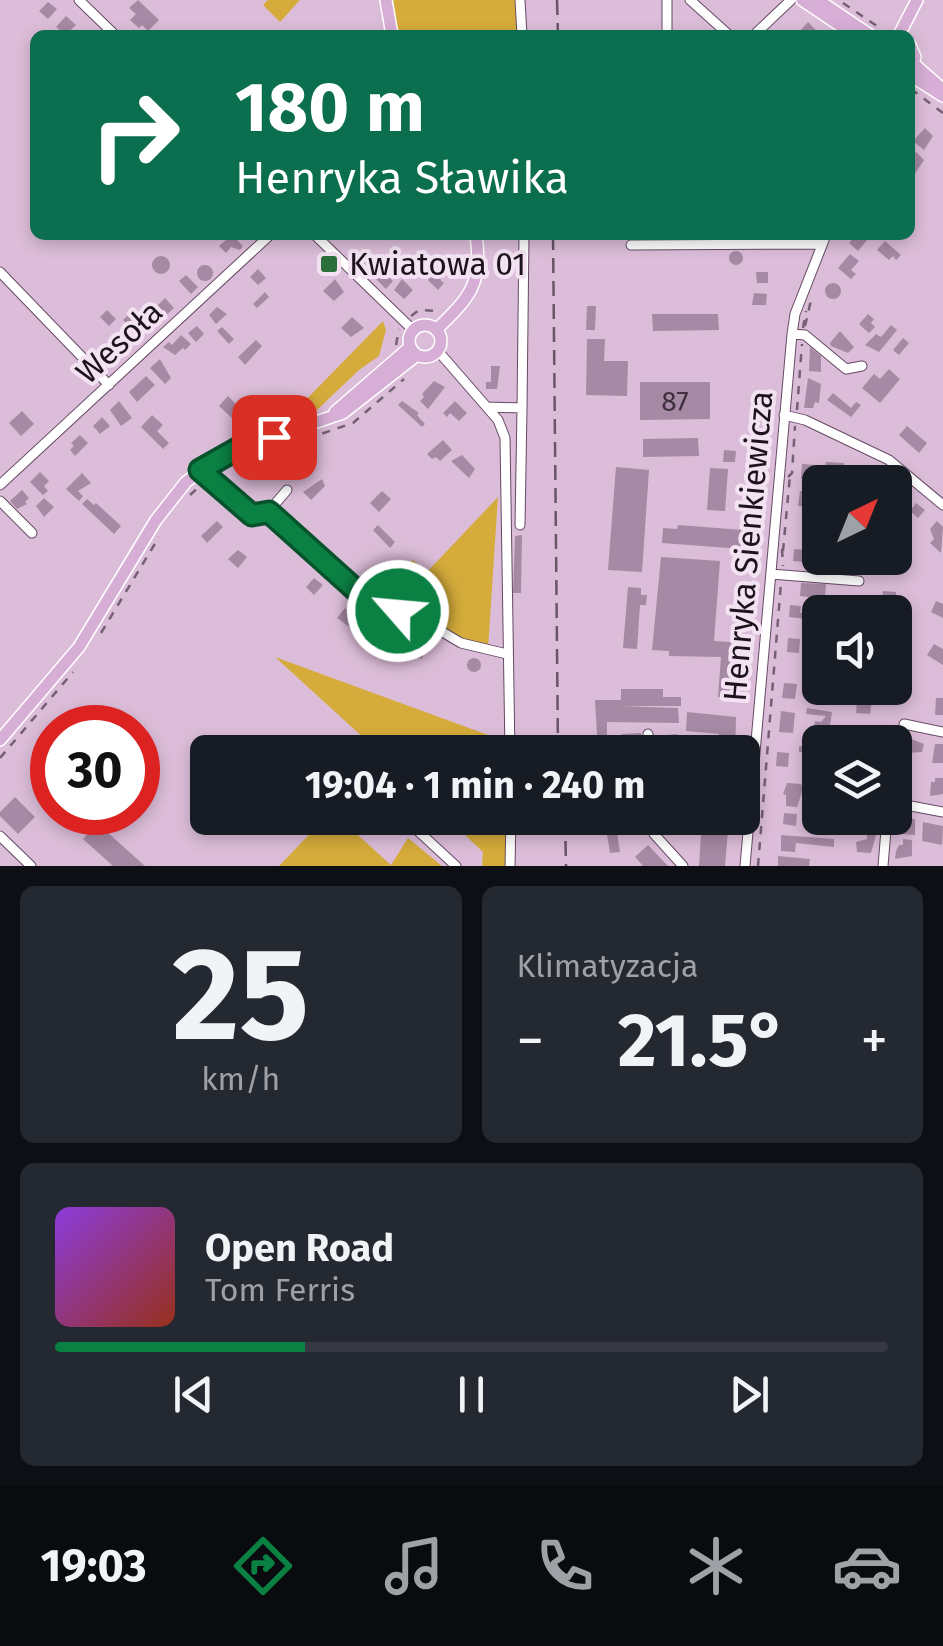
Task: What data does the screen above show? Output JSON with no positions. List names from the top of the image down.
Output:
{
  "streets": {
    "street": ["Wesoła", "Henryka Sienkiewicza"]
  },
  "places": {
    "transit": ["Kwiatowa 01"]
  },
  "house_numbers": ["87"],
  "north": "top right",
  "page": {
    "turn": ["180 m", "Henryka Sławika"],
    "limit": "30",
    "trip": "19:04 · 1 min · 240 m",
    "tile": [
      ["25", "km/h"],
      "Klimatyzacja"
    ],
    "heat": ["−", "21.5°", "+"],
    "song": ["Open Road", "Tom Ferris"],
    "tabs": "19:03"
  }
}
